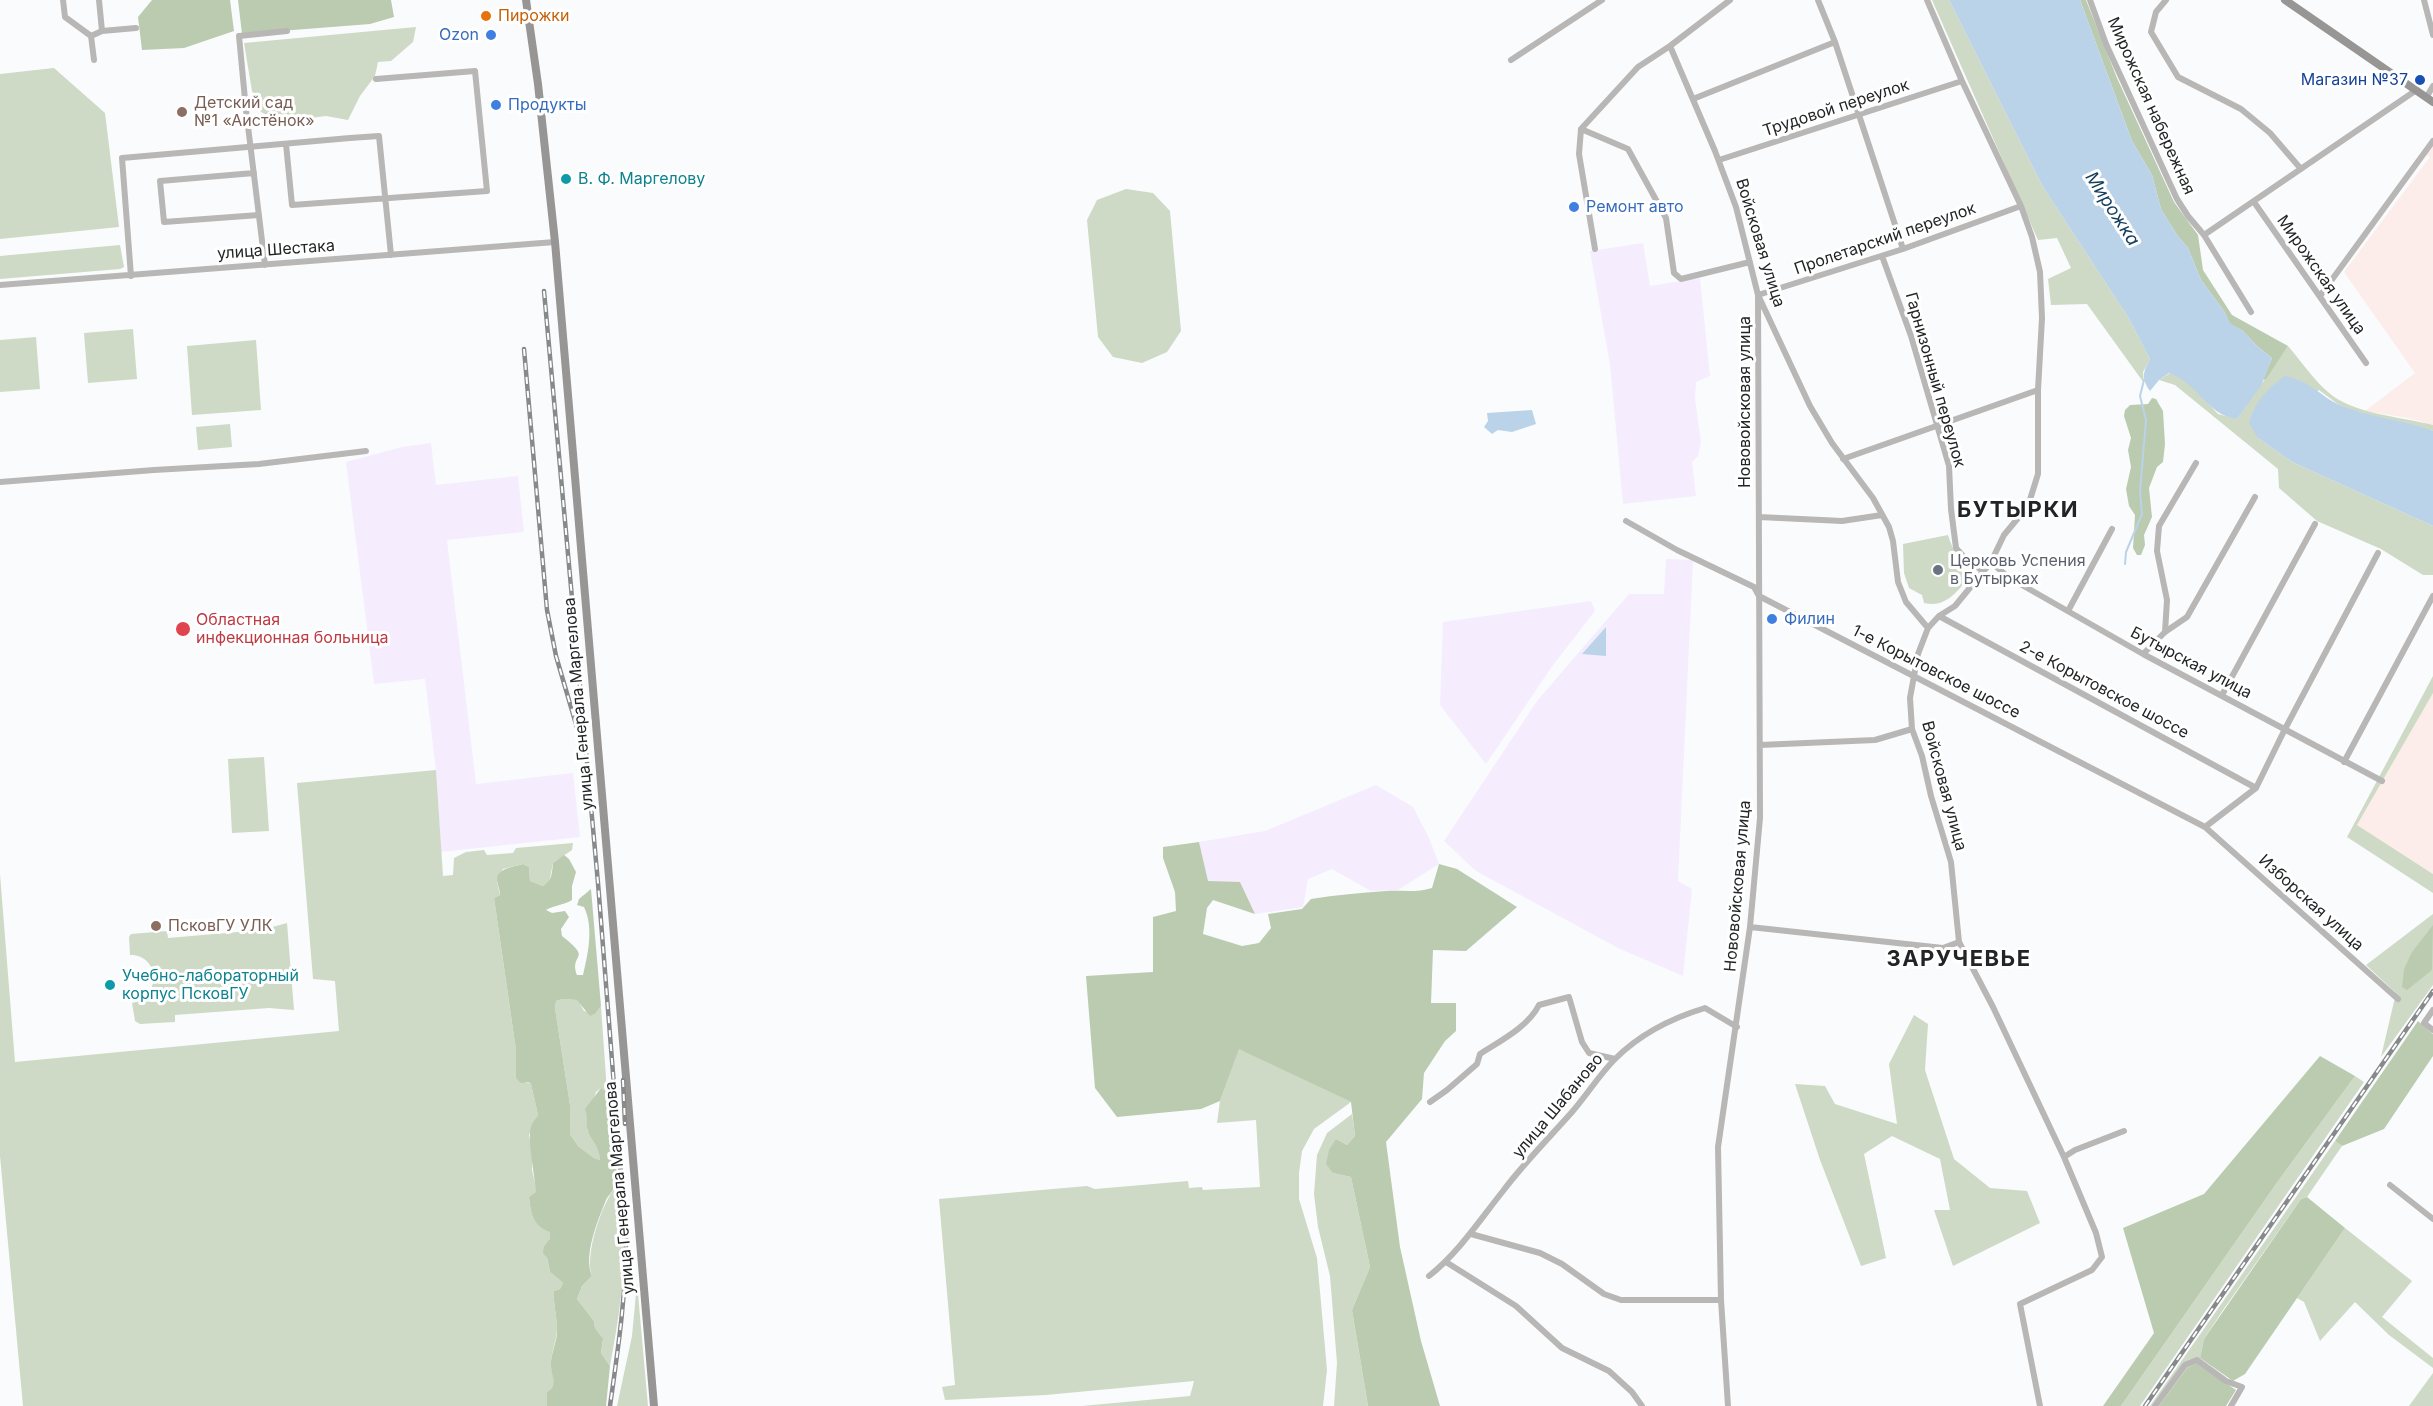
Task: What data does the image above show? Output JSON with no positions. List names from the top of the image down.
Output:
{
  "streets": {
    "main road": ["улица Генерала Маргелова"],
    "street": [
      "Мирожская набережная",
      "Трудовой переулок",
      "Пролетарский переулок",
      "Войсковая улица",
      "улица Шестака",
      "Мирожская улица",
      "Гарнизонный переулок",
      "Нововойсковая улица",
      "Бутырская улица",
      "1-е Корытовское шоссе",
      "2-е Корытовское шоссе",
      "Изборская улица",
      "улица Шабаново"
    ]
  },
  "crossings": [
    ["Трудовой переулок", "Войсковая улица"],
    ["Пролетарский переулок", "Войсковая улица"],
    ["Пролетарский переулок", "Гарнизонный переулок"],
    ["Пролетарский переулок", "Нововойсковая улица"],
    ["Войсковая улица", "Нововойсковая улица"],
    ["Войсковая улица", "1-е Корытовское шоссе"],
    ["улица Шестака", "улица Генерала Маргелова"],
    ["Нововойсковая улица", "1-е Корытовское шоссе"],
    ["Нововойсковая улица", "улица Шабаново"],
    ["1-е Корытовское шоссе", "Изборская улица"]
  ],
  "districts": ["БУТЫРКИ", "ЗАРУЧЕВЬЕ"],
  "water": ["Мирожка"],
  "places": [
    "Пирожки",
    "Ozon",
    "Магазин №37",
    "Продукты",
    "Детский сад №1 «Аистёнок»",
    "В. Ф. Маргелову",
    "Ремонт авто",
    "Церковь Успения в Бутырках",
    "Филин",
    "Областная инфекционная больница",
    "ПсковГУ УЛК",
    "Учебно-лабораторный корпус ПсковГУ"
  ]
}
